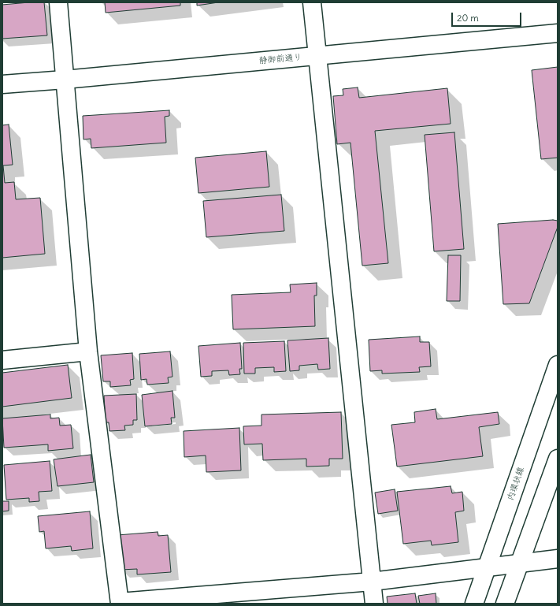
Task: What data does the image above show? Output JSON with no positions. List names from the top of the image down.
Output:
{
  "streets": {
    "street": ["静御前通り", "内環状線"]
  },
  "scale_bar": "20 m"
}
